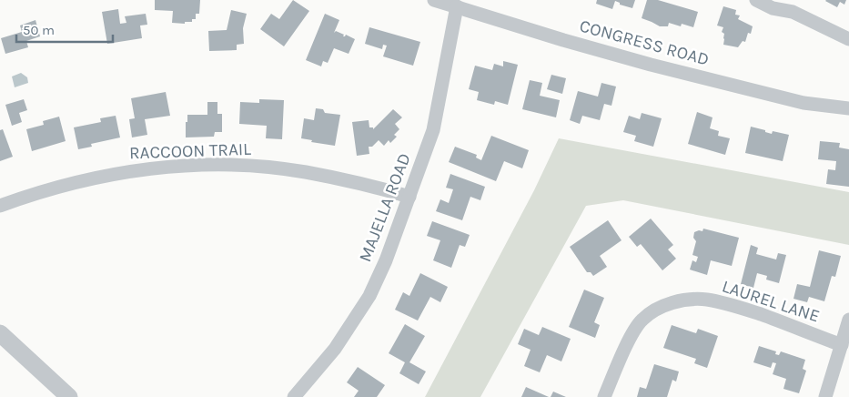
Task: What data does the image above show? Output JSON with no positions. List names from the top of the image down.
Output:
{
  "streets": {
    "street": [
      "CONGRESS ROAD",
      "RACCOON TRAIL",
      "MAJELLA ROAD",
      "LAUREL LANE"
    ]
  },
  "crossings": [
    ["CONGRESS ROAD", "MAJELLA ROAD"],
    ["RACCOON TRAIL", "MAJELLA ROAD"]
  ],
  "scale_bar": "50 m"
}
